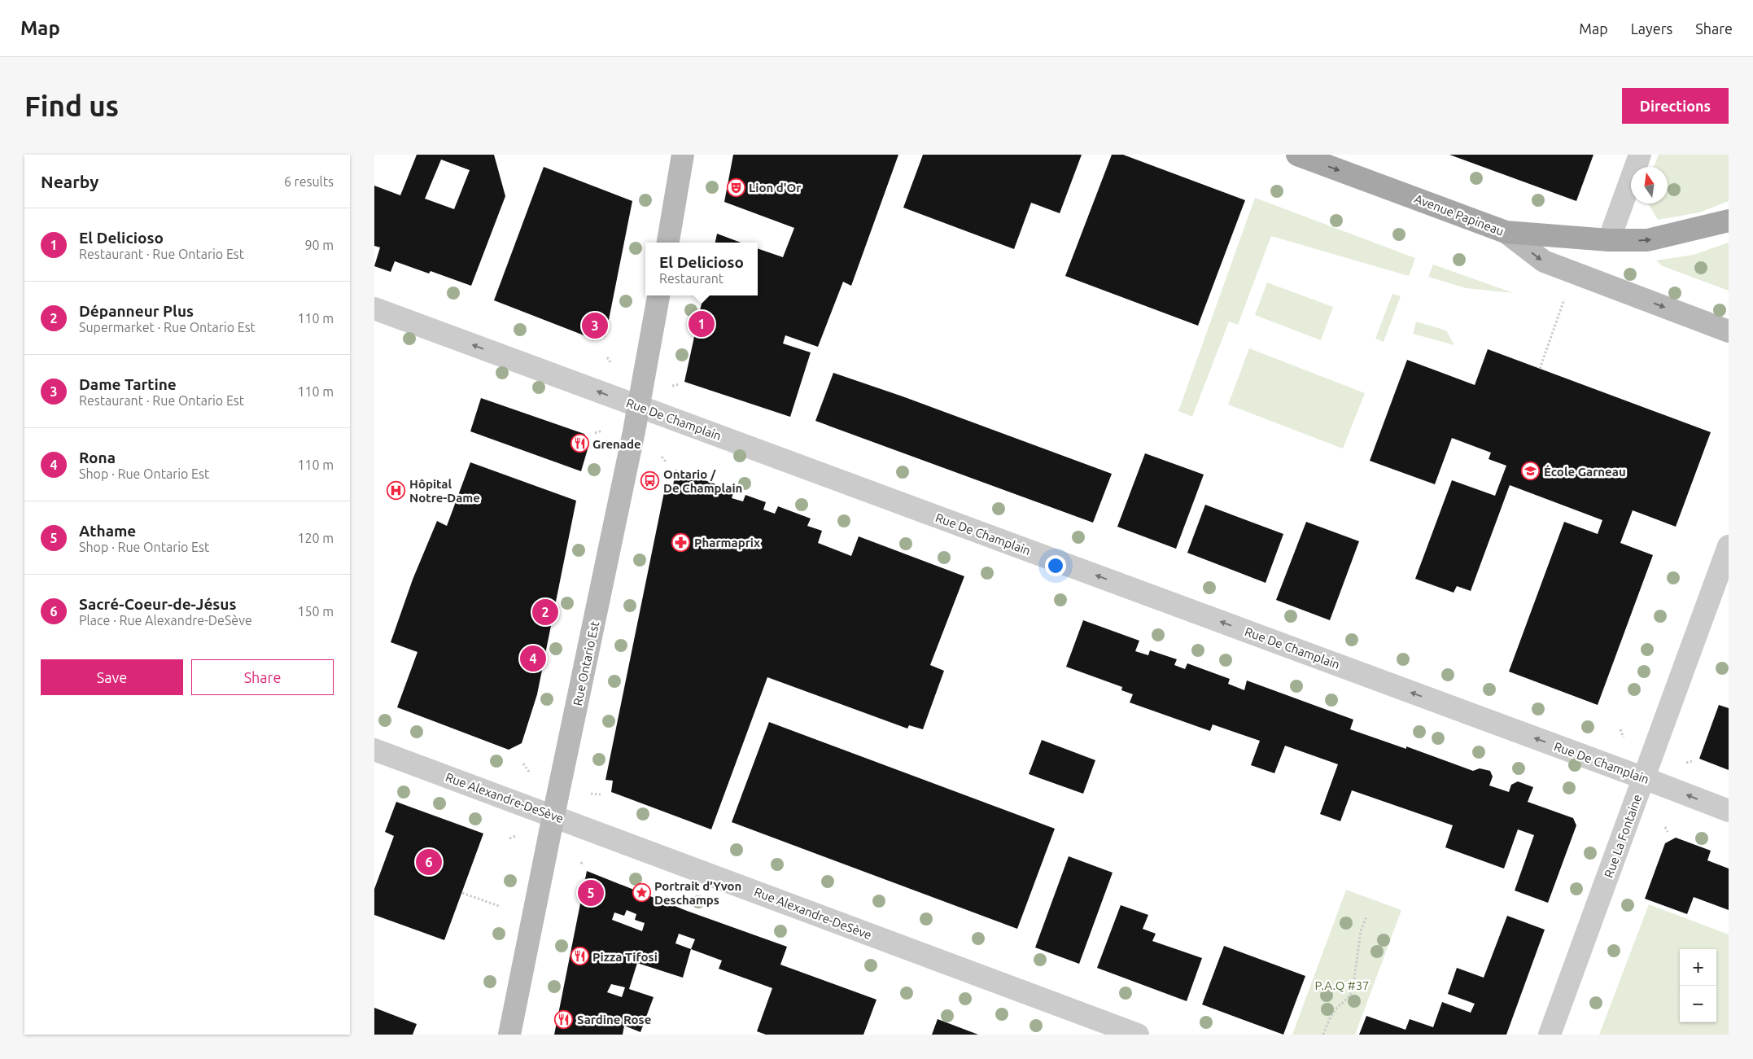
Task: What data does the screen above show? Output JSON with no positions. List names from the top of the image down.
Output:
{
  "streets": {
    "main road": ["Avenue Papineau", "Rue Ontario Est"],
    "street": ["Rue De Champlain", "Rue Alexandre-DeSève", "Rue La Fontaine"]
  },
  "crossings": [
    ["Rue De Champlain", "Rue Ontario Est"],
    ["Rue De Champlain", "Rue La Fontaine"],
    ["Rue Ontario Est", "Rue Alexandre-DeSève"]
  ],
  "one_way": ["Avenue Papineau", "Rue De Champlain"],
  "parks": ["P.A.Q #37"],
  "places": {
    "theatre": ["Lion d'Or"],
    "restaurant": ["Grenade", "Pizza Tifosi", "Sardine Rose"],
    "school or university": ["École Garneau"],
    "bus stop": ["Ontario / De Champlain"],
    "hospital": ["Hôpital Notre-Dame"],
    "pharmacy": ["Pharmaprix"],
    "place": ["Portrait d’Yvon Deschamps"]
  },
  "north": "top",
  "page": {
    "header": "Map",
    "nav": ["Map", "Layers", "Share"],
    "buttons": [
      "Directions",
      ["Save", "Share"]
    ],
    "title": "Find us",
    "heading": ["Nearby", "6 results"],
    "list": [
      {
        "mark": "1",
        "name": "El Delicioso",
        "note": "Restaurant · Rue Ontario Est",
        "value": "90 m"
      },
      {
        "mark": "2",
        "name": "Dépanneur Plus",
        "note": "Supermarket · Rue Ontario Est",
        "value": "110 m"
      },
      {
        "mark": "3",
        "name": "Dame Tartine",
        "note": "Restaurant · Rue Ontario Est",
        "value": "110 m"
      },
      {
        "mark": "4",
        "name": "Rona",
        "note": "Shop · Rue Ontario Est",
        "value": "110 m"
      },
      {
        "mark": "5",
        "name": "Athame",
        "note": "Shop · Rue Ontario Est",
        "value": "120 m"
      },
      {
        "mark": "6",
        "name": "Sacré-Coeur-de-Jésus",
        "note": "Place · Rue Alexandre-DeSève",
        "value": "150 m"
      }
    ],
    "popup": ["El Delicioso", "Restaurant"],
    "pins": [
      "1",
      "3",
      "2",
      "4",
      "6",
      "5"
    ],
    "map_buttons": ["+", "−"]
  }
}
